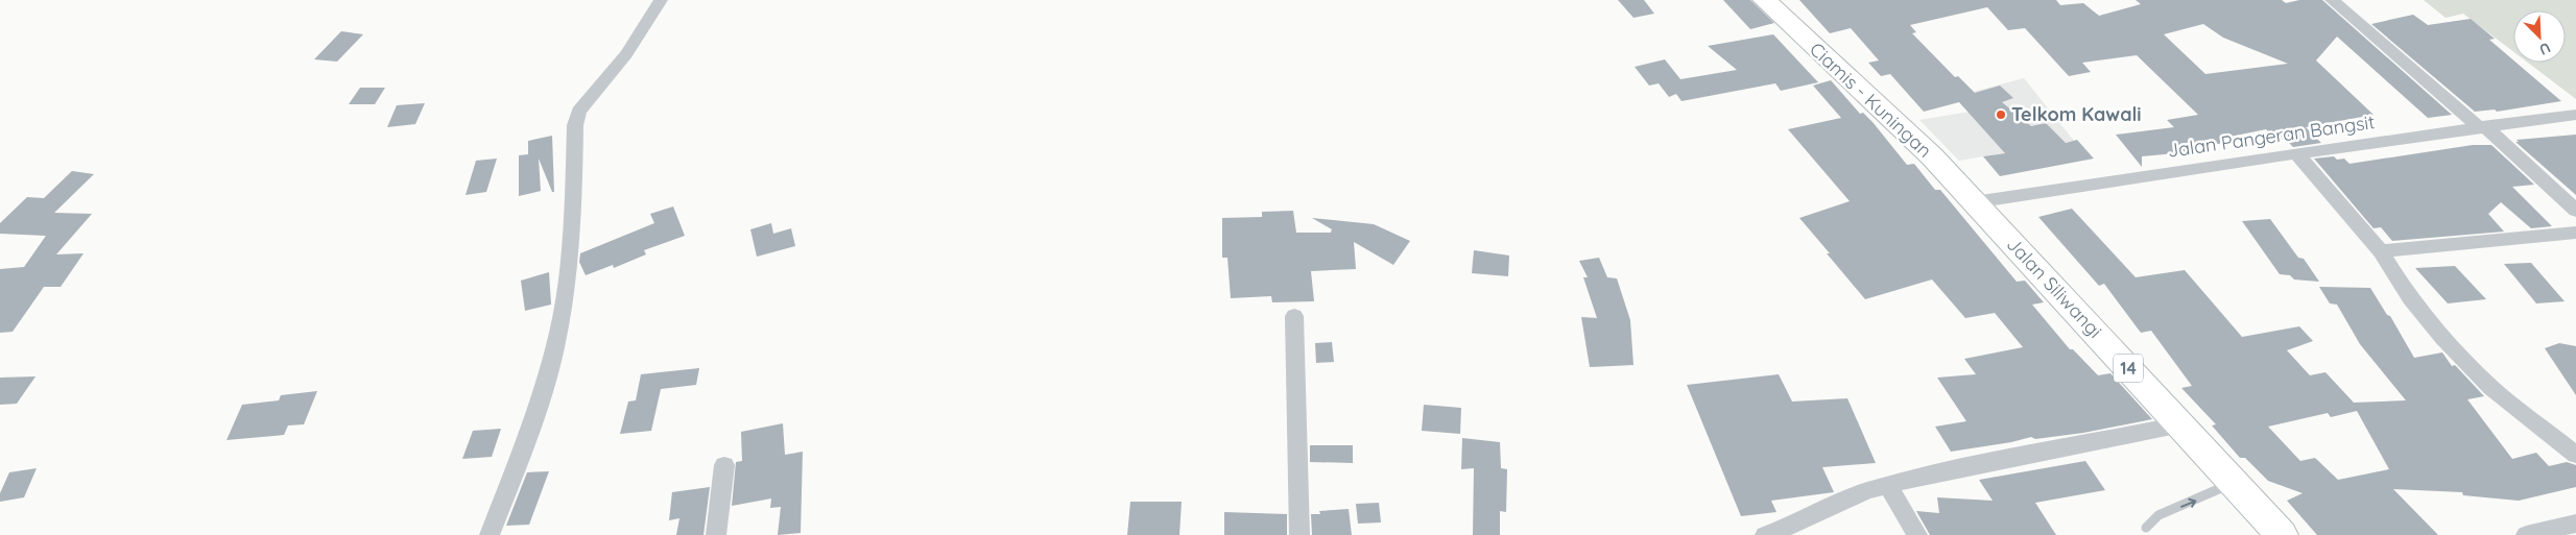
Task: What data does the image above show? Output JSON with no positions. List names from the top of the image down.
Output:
{
  "streets": {
    "highway": ["Ciamis - Kuningan", "Jalan Siliwangi", "14"],
    "street": ["Jalan Pangeran Bangsit"]
  },
  "crossings": [
    ["Ciamis - Kuningan", "Jalan Pangeran Bangsit"],
    ["Ciamis - Kuningan", "Jalan Siliwangi"],
    ["Jalan Pangeran Bangsit", "Jalan Siliwangi"]
  ],
  "places": ["Telkom Kawali"],
  "north": "bottom right"
}
